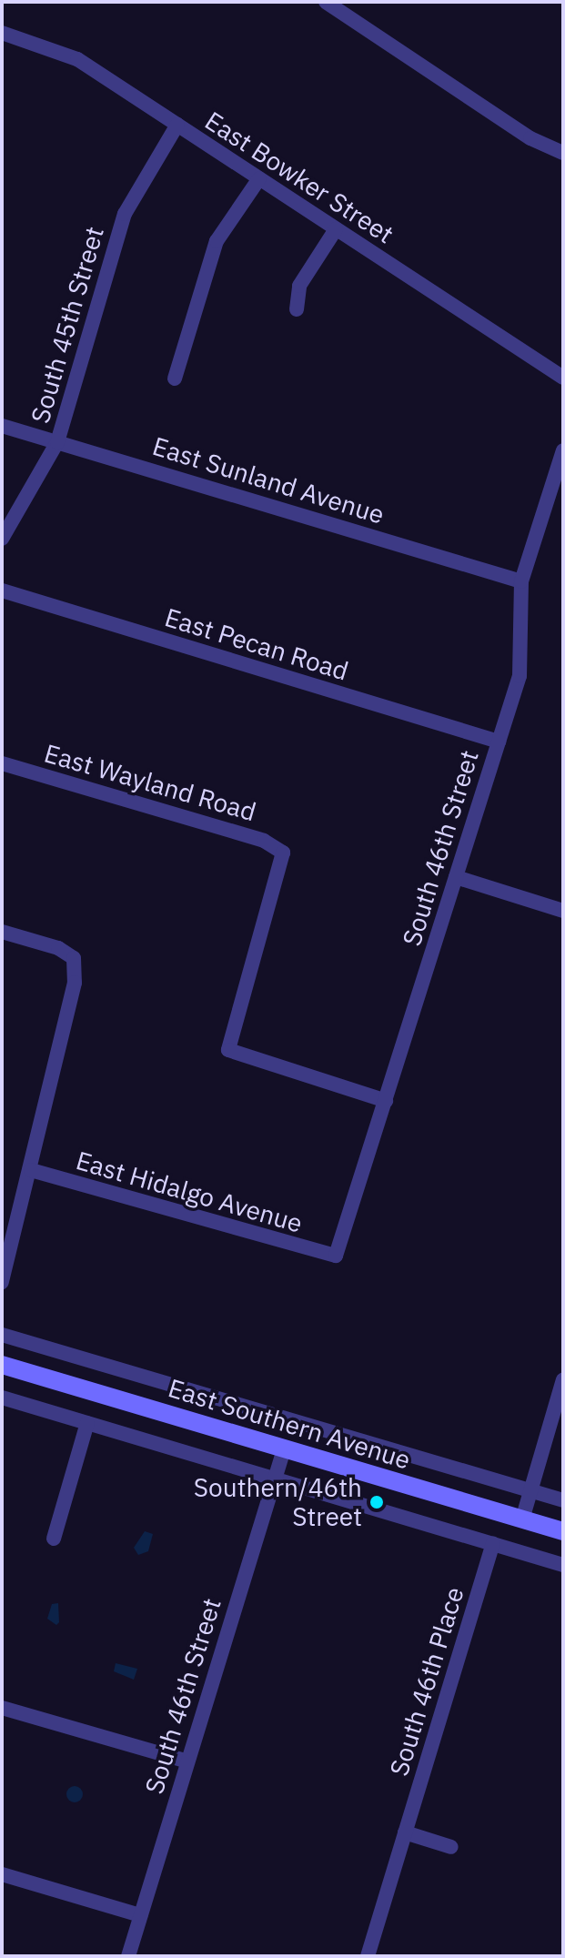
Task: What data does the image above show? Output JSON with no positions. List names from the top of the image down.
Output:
{
  "streets": {
    "main road": ["East Southern Avenue"],
    "street": [
      "East Bowker Street",
      "South 45th Street",
      "East Sunland Avenue",
      "East Pecan Road",
      "East Wayland Road",
      "South 46th Street",
      "East Hidalgo Avenue",
      "South 46th Place"
    ]
  },
  "crossings": [
    ["East Bowker Street", "South 45th Street"],
    ["South 45th Street", "East Sunland Avenue"],
    ["East Sunland Avenue", "South 46th Street"],
    ["East Pecan Road", "South 46th Street"],
    ["East Wayland Road", "South 46th Street"],
    ["South 46th Street", "East Hidalgo Avenue"],
    ["South 46th Street", "East Southern Avenue"]
  ],
  "places": ["Southern/46th Street"]
}
